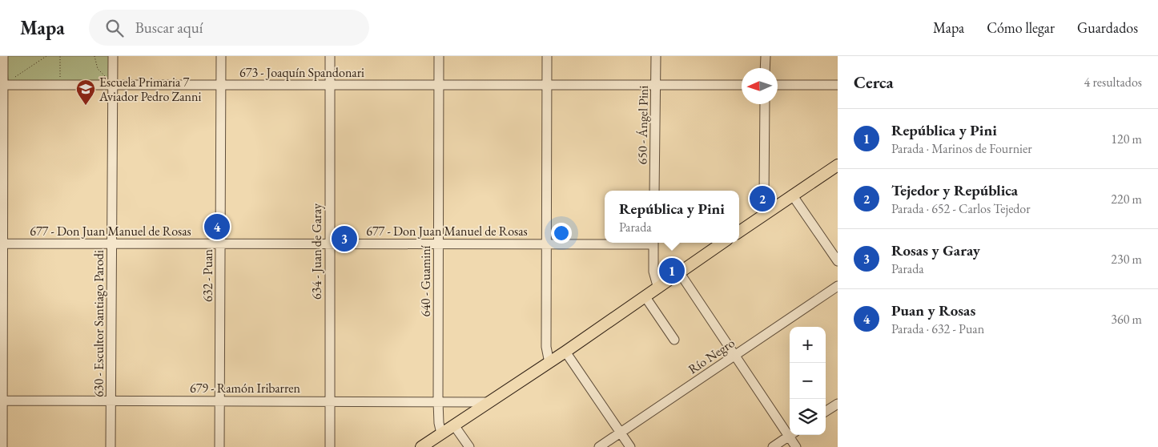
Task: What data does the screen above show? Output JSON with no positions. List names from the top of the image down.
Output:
{
  "streets": {
    "street": [
      "673 - Joaquín Spandonari",
      "650 - Ángel Pini",
      "677 - Don Juan Manuel de Rosas",
      "634 - Juan de Garay",
      "632 - Puan",
      "640 - Guaminí",
      "630 - Escultor Santiago Parodi",
      "Río Negro",
      "679 - Ramón Iribarren"
    ]
  },
  "crossings": [
    ["673 - Joaquín Spandonari", "650 - Ángel Pini"],
    ["673 - Joaquín Spandonari", "634 - Juan de Garay"],
    ["673 - Joaquín Spandonari", "632 - Puan"],
    ["673 - Joaquín Spandonari", "640 - Guaminí"],
    ["673 - Joaquín Spandonari", "630 - Escultor Santiago Parodi"],
    ["677 - Don Juan Manuel de Rosas", "634 - Juan de Garay"],
    ["677 - Don Juan Manuel de Rosas", "632 - Puan"],
    ["677 - Don Juan Manuel de Rosas", "640 - Guaminí"],
    ["677 - Don Juan Manuel de Rosas", "630 - Escultor Santiago Parodi"],
    ["634 - Juan de Garay", "679 - Ramón Iribarren"],
    ["632 - Puan", "679 - Ramón Iribarren"],
    ["640 - Guaminí", "679 - Ramón Iribarren"],
    ["630 - Escultor Santiago Parodi", "679 - Ramón Iribarren"]
  ],
  "places": {
    "school or university": ["Escuela Primaria 7 Aviador Pedro Zanni"]
  },
  "north": "left",
  "page": {
    "header": "Mapa",
    "search": "Buscar aquí",
    "nav": ["Mapa", "Cómo llegar", "Guardados"],
    "heading": ["Cerca", "4 resultados"],
    "list": [
      {
        "mark": "1",
        "name": "República y Pini",
        "note": "Parada · Marinos de Fournier",
        "value": "120 m"
      },
      {
        "mark": "2",
        "name": "Tejedor y República",
        "note": "Parada · 652 - Carlos Tejedor",
        "value": "220 m"
      },
      {
        "mark": "3",
        "name": "Rosas y Garay",
        "note": "Parada",
        "value": "230 m"
      },
      {
        "mark": "4",
        "name": "Puan y Rosas",
        "note": "Parada · 632 - Puan",
        "value": "360 m"
      }
    ],
    "pins": [
      "2",
      "4",
      "3",
      "1"
    ],
    "popup": ["República y Pini", "Parada"],
    "map_buttons": ["+", "−"]
  }
}
